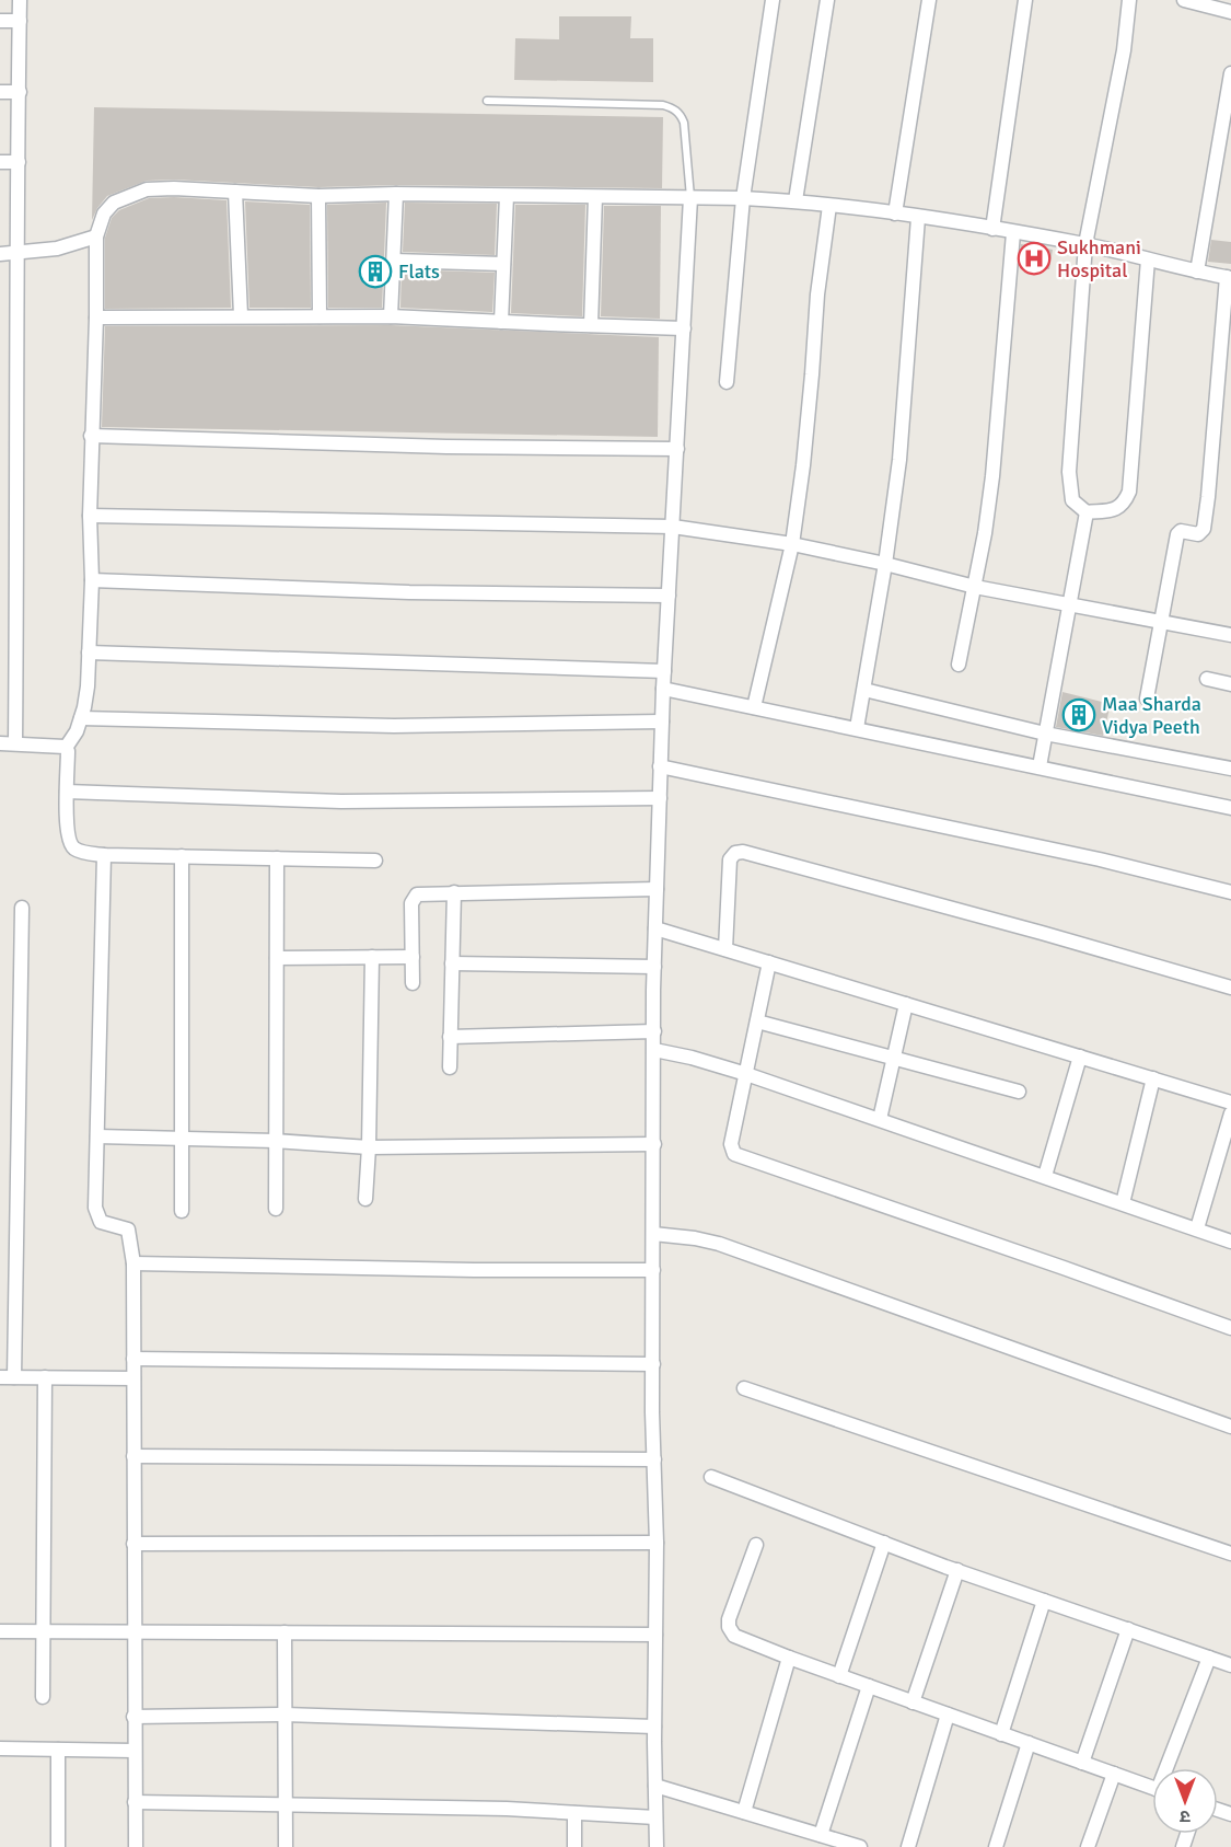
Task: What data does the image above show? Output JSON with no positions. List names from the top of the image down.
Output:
{
  "places": {
    "hospital": ["Sukhmani Hospital"],
    "building": ["Flats", "Maa Sharda Vidya Peeth"]
  },
  "north": "bottom"
}
